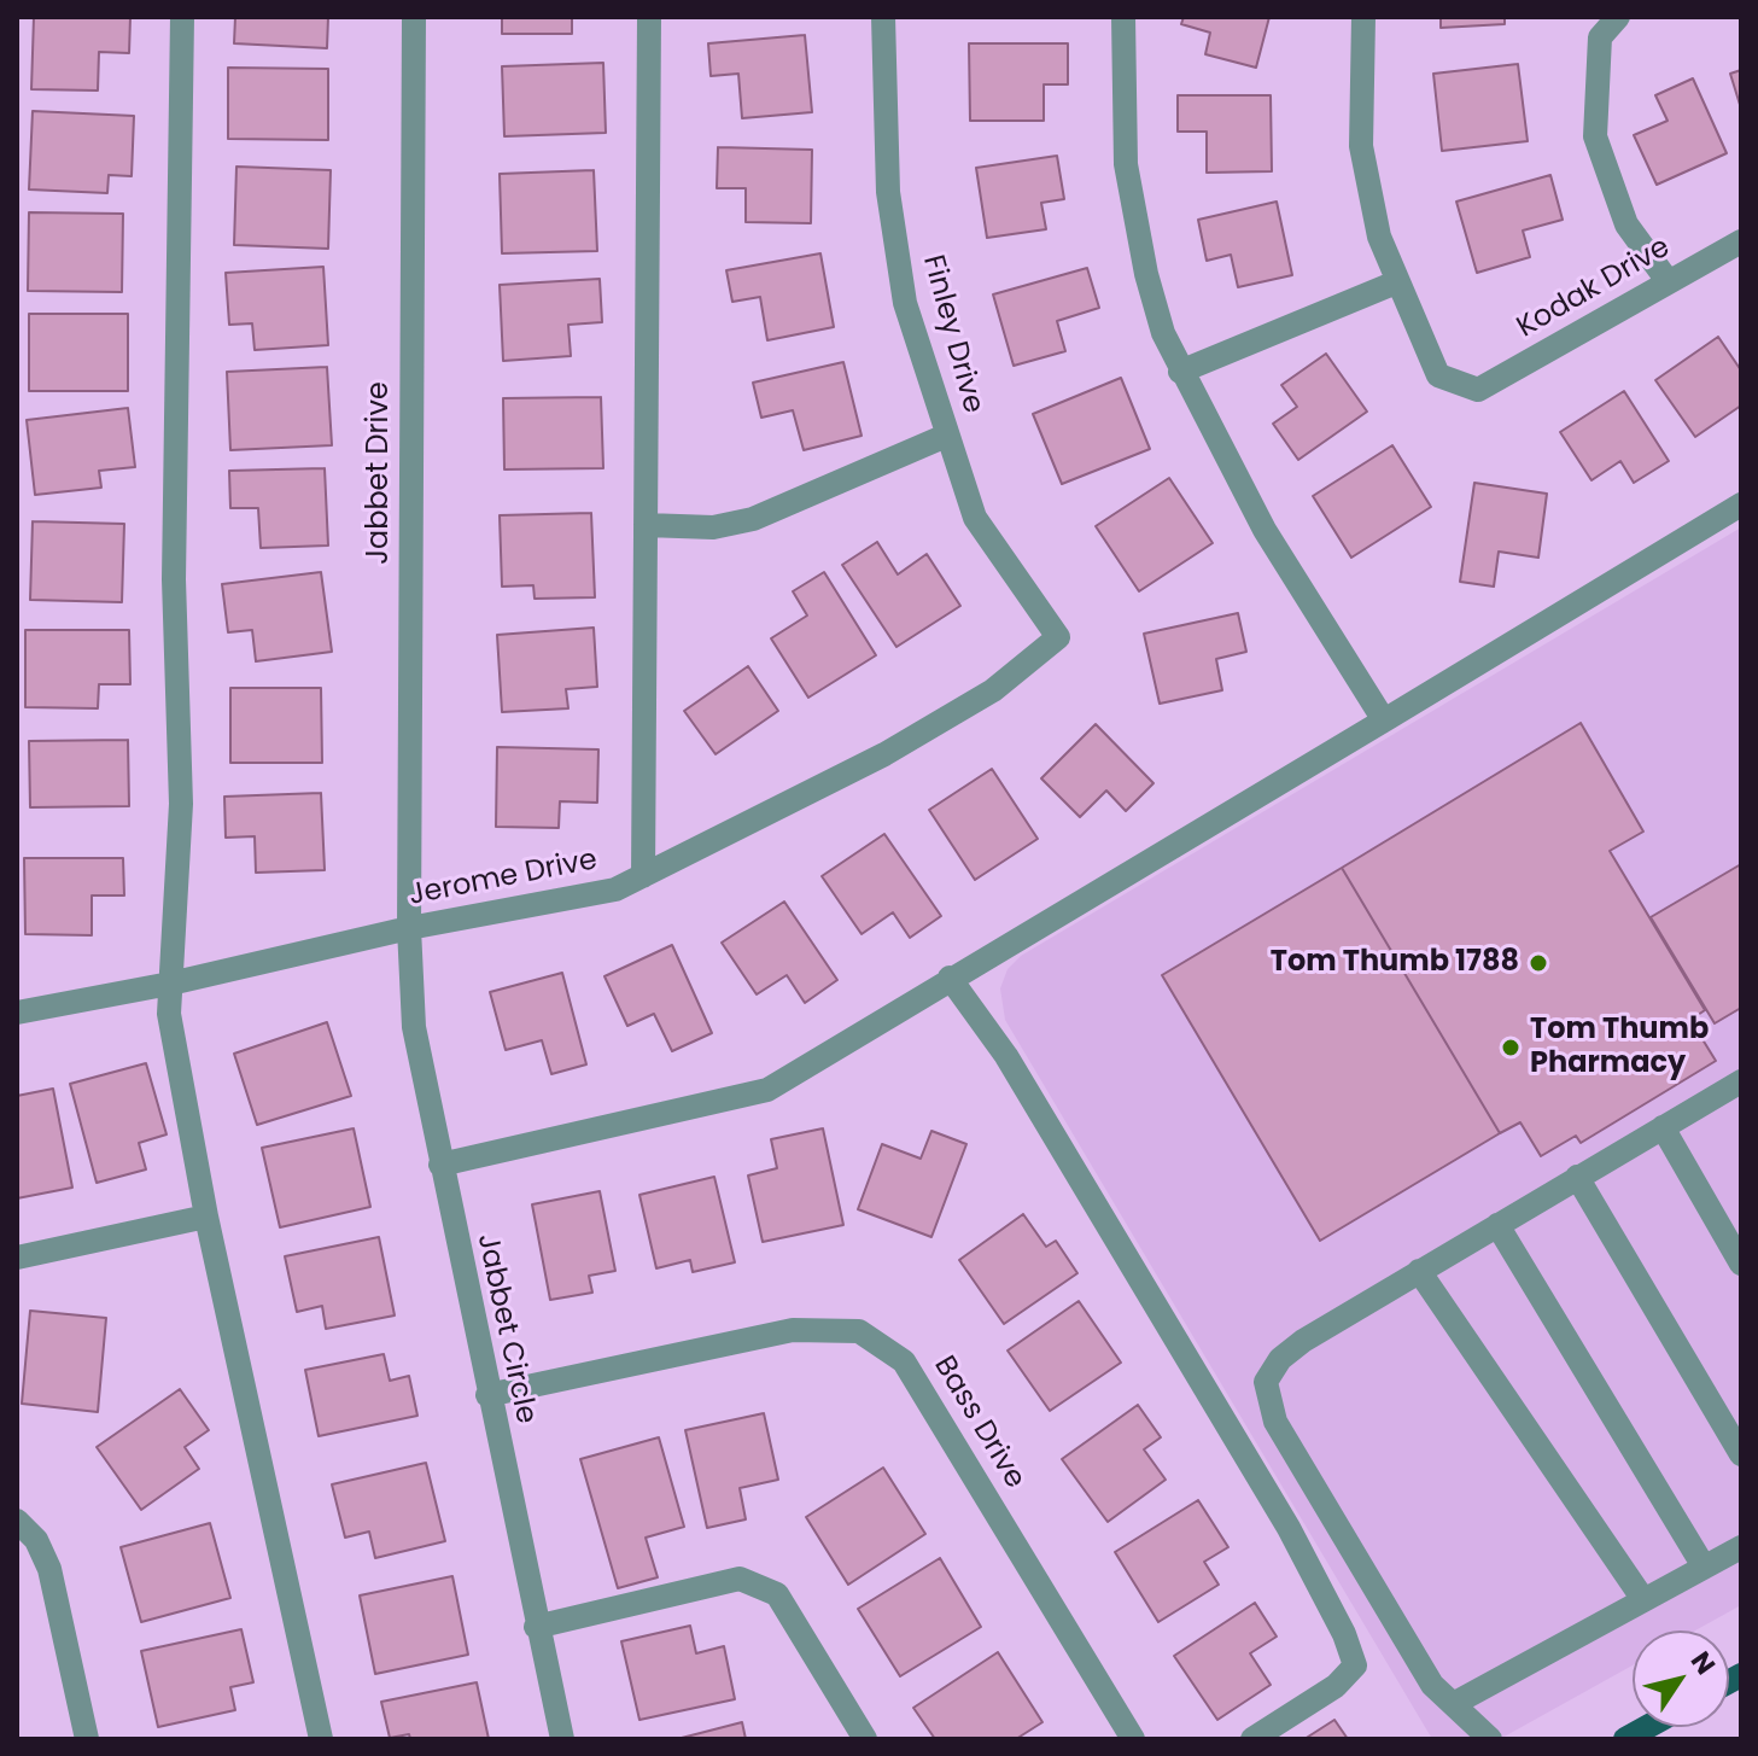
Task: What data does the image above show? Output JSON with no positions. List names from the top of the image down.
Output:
{
  "streets": {
    "street": [
      "Kodak Drive",
      "Finley Drive",
      "Jabbet Drive",
      "Jerome Drive",
      "Jabbet Circle",
      "Bass Drive"
    ]
  },
  "crossings": [
    ["Finley Drive", "Jerome Drive"],
    ["Jabbet Drive", "Jerome Drive"],
    ["Jabbet Drive", "Jabbet Circle"],
    ["Jerome Drive", "Jabbet Circle"],
    ["Jabbet Circle", "Bass Drive"]
  ],
  "places": ["Tom Thumb 1788", "Tom Thumb Pharmacy"],
  "north": "top right"
}
